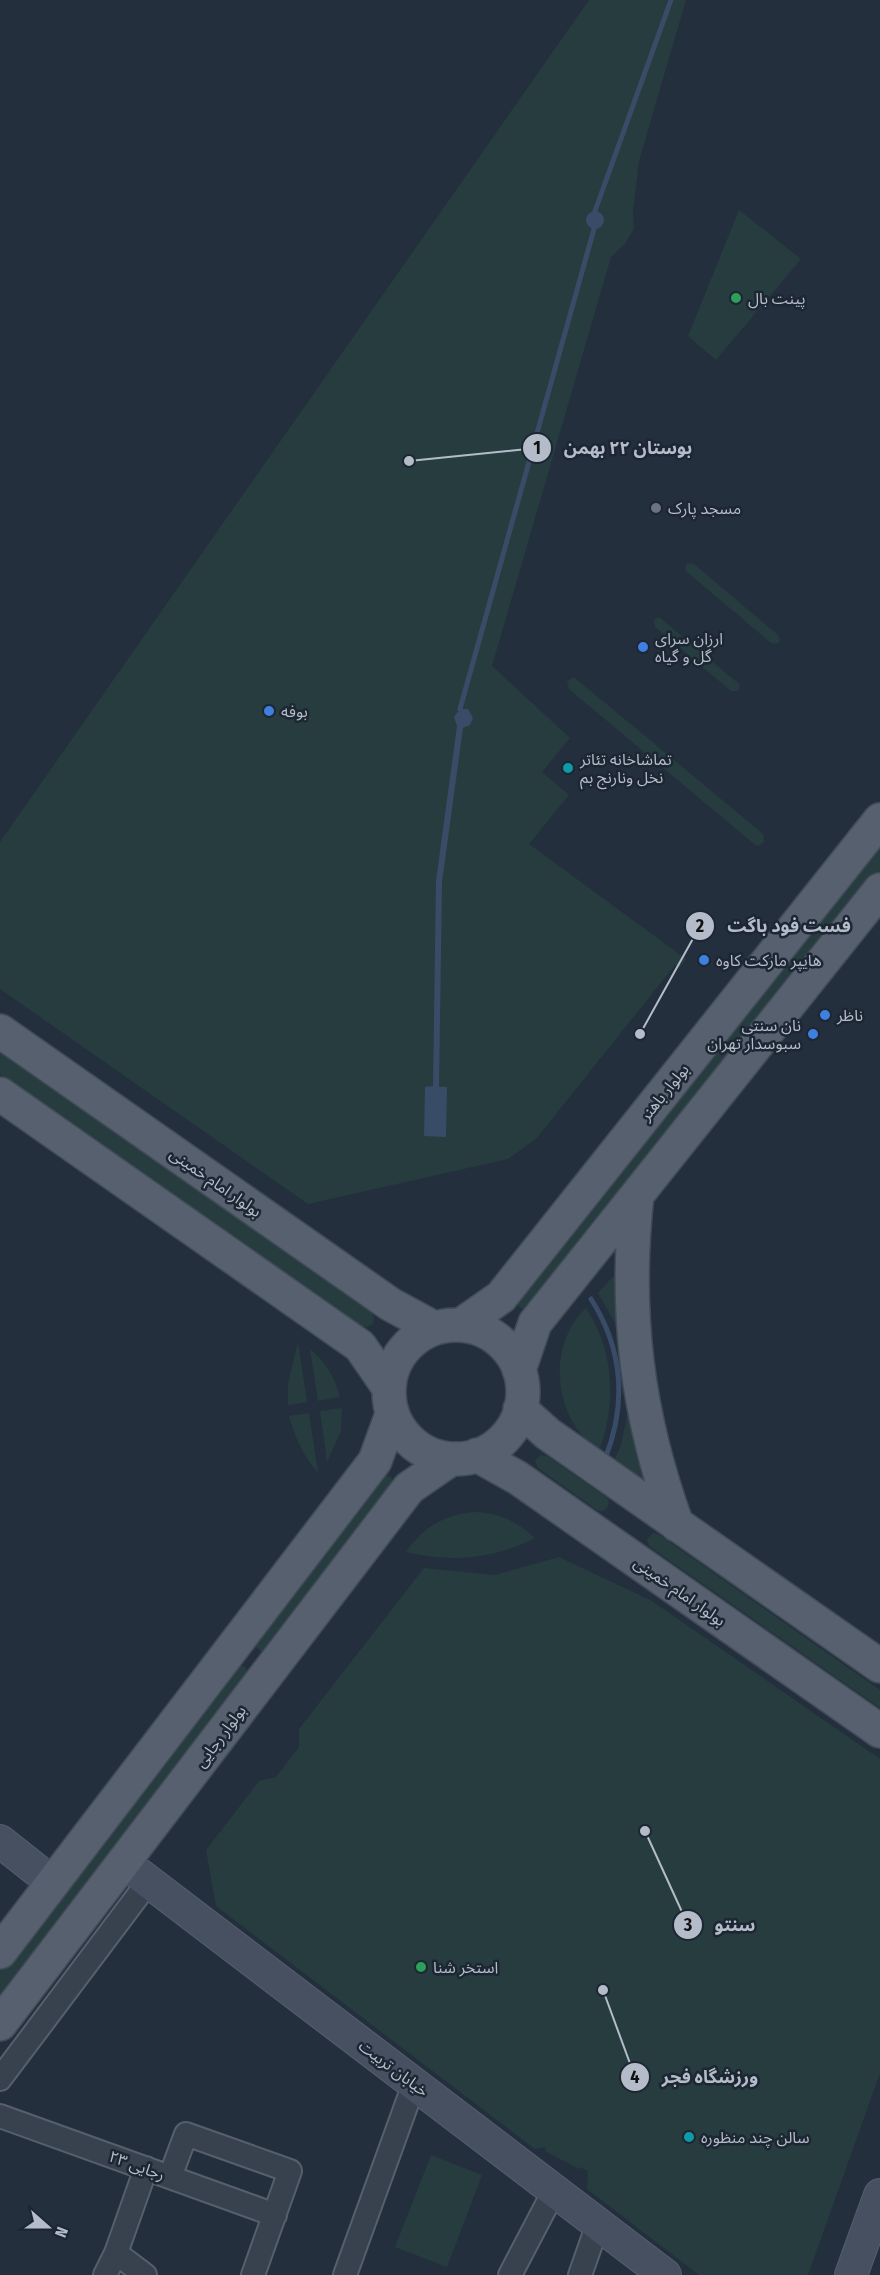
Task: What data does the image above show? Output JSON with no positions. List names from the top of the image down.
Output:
{
  "streets": {
    "main road": ["بولوار باهنر", "بولوار امام خمینی", "بولوار رجایی"],
    "street": ["خیابان تربیت", "رجایی ۲۳"]
  },
  "crossings": [
    ["بولوار باهنر", "بولوار امام خمینی"],
    ["بولوار باهنر", "بولوار رجایی"],
    ["بولوار امام خمینی", "بولوار رجایی"],
    ["بولوار رجایی", "خیابان تربیت"]
  ],
  "places": [
    "پینت بال",
    "بوستان ۲۲ بهمن",
    "مسجد پارک",
    "ارزان سرای گل و گیاه",
    "بوفه",
    "تماشاخانه تئاتر نخل ونارنج بم",
    "هایپر مارکت کاوه",
    "ناظر",
    "فست فود باگت",
    "نان سنتی سبوسدار تهران",
    "سنتو",
    "استخر شنا",
    "ورزشگاه فجر",
    "سالن چند منظوره"
  ],
  "north": "right"
}
